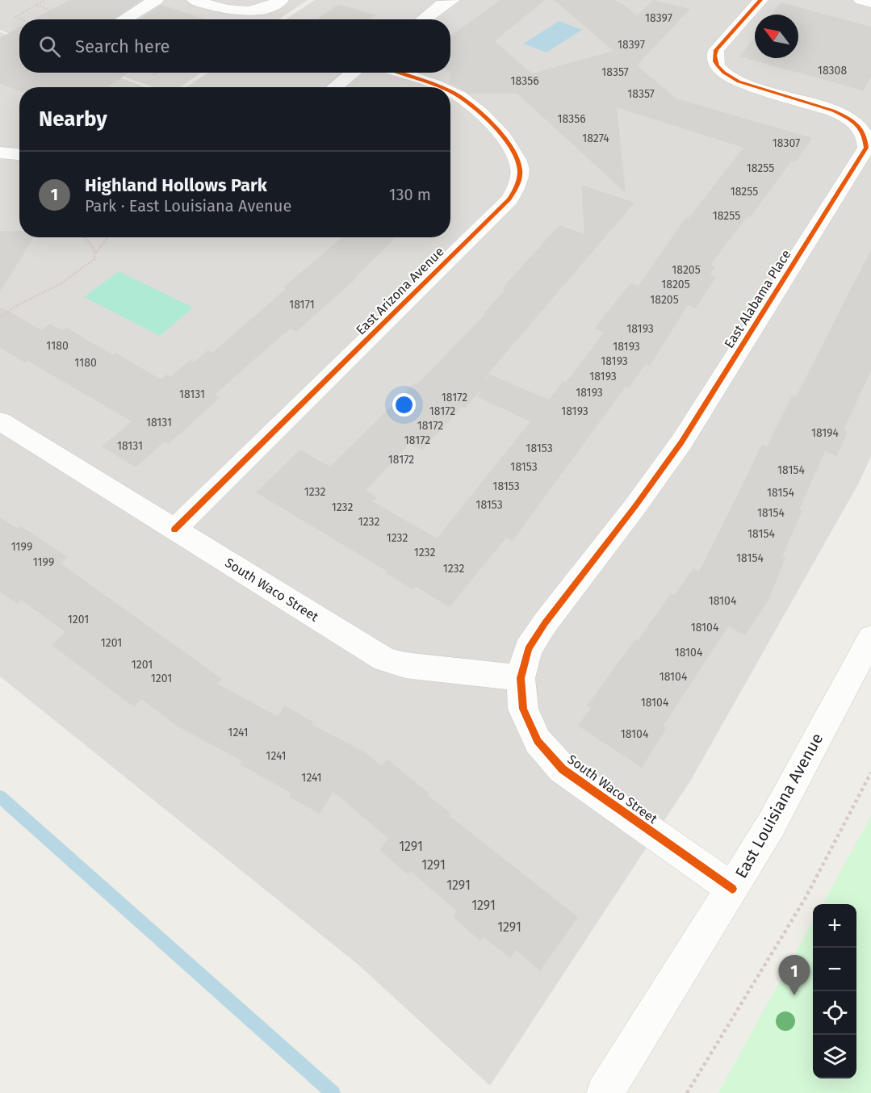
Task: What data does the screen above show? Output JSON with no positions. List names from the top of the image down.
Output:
{
  "streets": {
    "street": [
      "East Arizona Avenue",
      "East Alabama Place",
      "South Waco Street",
      "East Louisiana Avenue"
    ]
  },
  "crossings": [
    ["East Arizona Avenue", "South Waco Street"],
    ["East Alabama Place", "South Waco Street"],
    ["South Waco Street", "East Louisiana Avenue"]
  ],
  "house_numbers": [
    "18397",
    "18397",
    "18308",
    "18357",
    "18356",
    "18357",
    "18356",
    "18274",
    "18307",
    "18255",
    "18255",
    "18255",
    "18205",
    "18205",
    "18205",
    "18171",
    "18193",
    "1180",
    "18193",
    "18193",
    "1180",
    "18193",
    "18193",
    "18131",
    "18172",
    "18172",
    "18193",
    "18131",
    "18172",
    "18194",
    "18172",
    "18131",
    "18153",
    "18172",
    "18153",
    "18154",
    "18153",
    "1232",
    "18154",
    "18153",
    "1232",
    "18154",
    "1232",
    "18154",
    "1232",
    "1199",
    "1232",
    "18154",
    "1199",
    "1232",
    "18104",
    "1201",
    "18104",
    "1201",
    "18104",
    "1201",
    "18104",
    "1201",
    "18104",
    "1241",
    "18104",
    "1241",
    "1241",
    "1291",
    "1291",
    "1291",
    "1291",
    "1291"
  ],
  "north": "top left",
  "page": {
    "search": "Search here",
    "heading": "Nearby",
    "list": [
      {
        "mark": "1",
        "name": "Highland Hollows Park",
        "note": "Park · East Louisiana Avenue",
        "value": "130 m"
      }
    ],
    "map_buttons": ["+", "−"],
    "pins": "1"
  }
}
